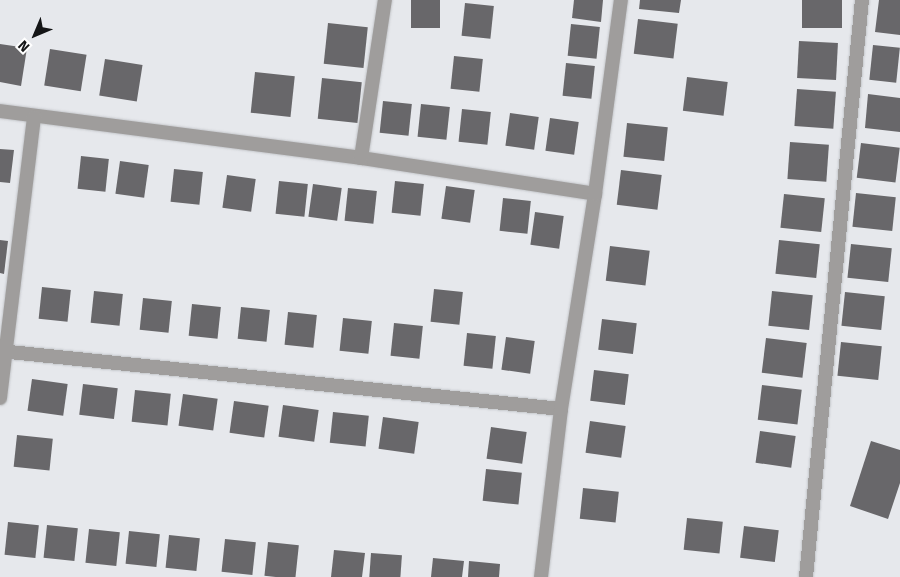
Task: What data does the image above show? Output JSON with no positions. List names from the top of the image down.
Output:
{
  "north": "bottom left"
}
